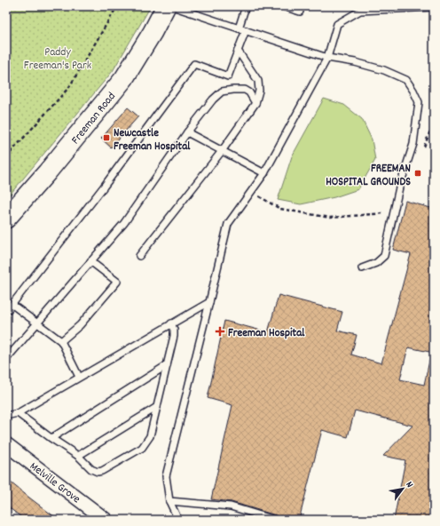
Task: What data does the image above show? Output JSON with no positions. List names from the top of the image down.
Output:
{
  "streets": {
    "street": ["Freeman Road", "Melville Grove"]
  },
  "parks": ["Paddy Freeman's Park"],
  "places": {
    "transit": ["Newcastle Freeman Hospital", "FREEMAN HOSPITAL GROUNDS"],
    "health": ["Freeman Hospital"]
  },
  "north": "top right"
}
